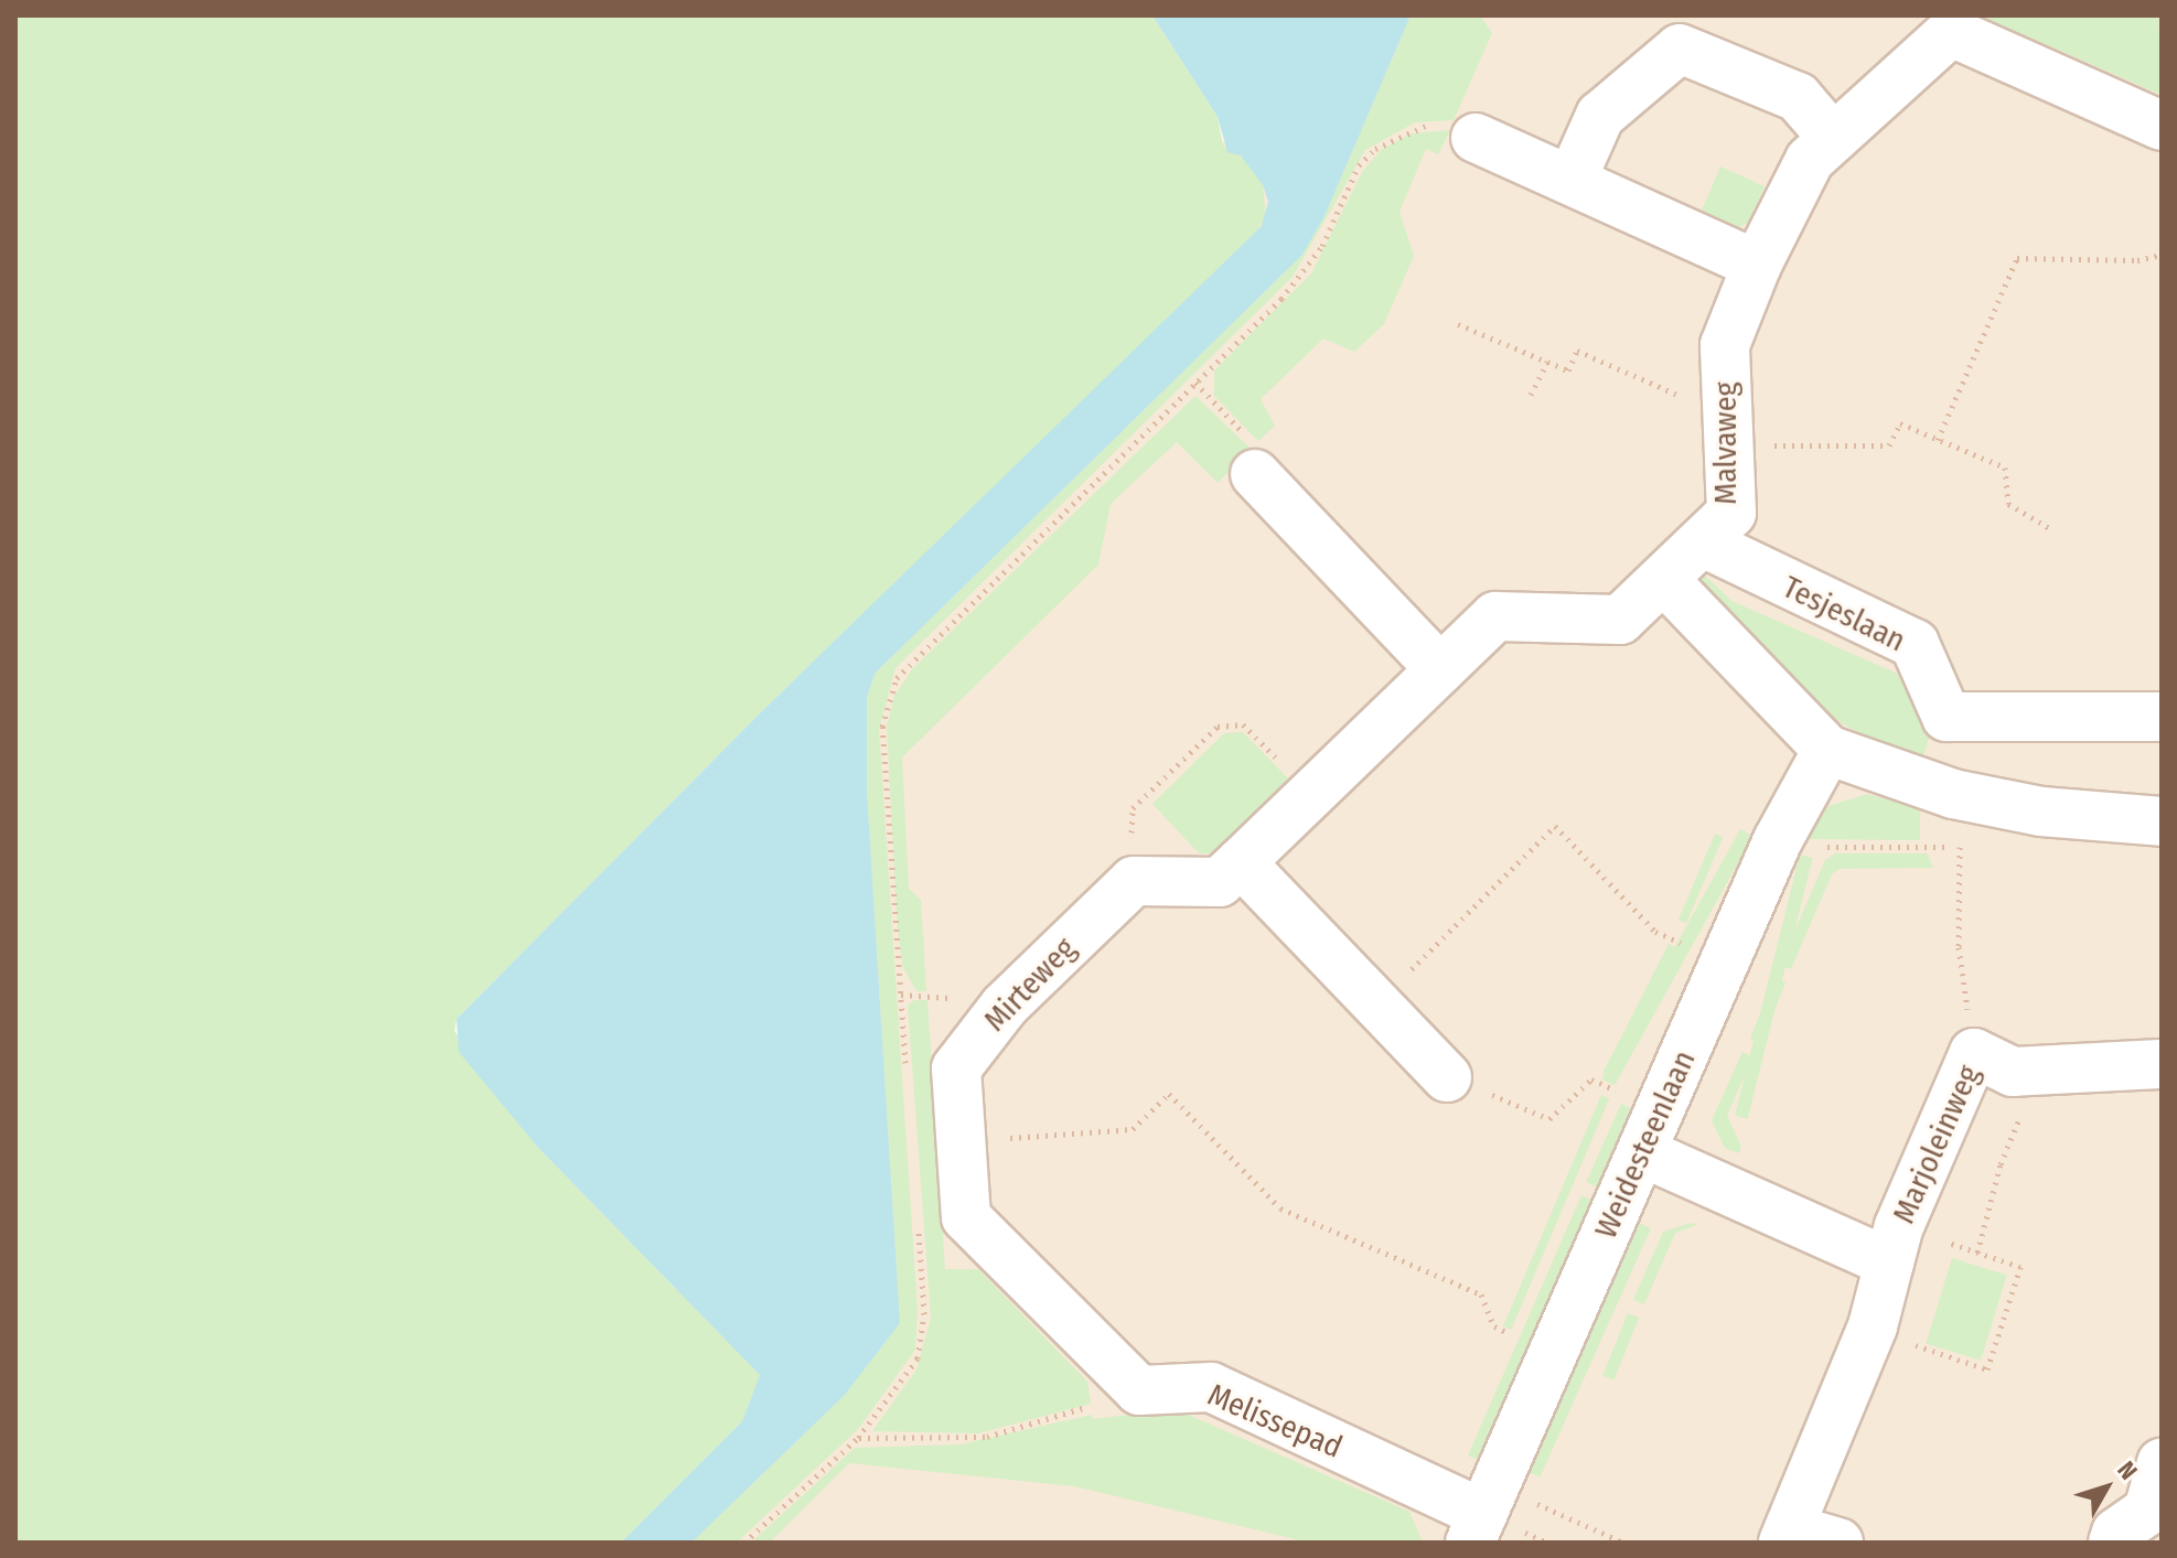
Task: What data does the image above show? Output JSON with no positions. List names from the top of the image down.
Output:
{
  "streets": {
    "street": [
      "Malvaweg",
      "Tesjeslaan",
      "Mirteweg",
      "Weidesteenlaan",
      "Marjoleinweg",
      "Melissepad"
    ]
  },
  "crossings": [
    ["Malvaweg", "Tesjeslaan"],
    ["Malvaweg", "Mirteweg"],
    ["Mirteweg", "Melissepad"],
    ["Weidesteenlaan", "Marjoleinweg"],
    ["Weidesteenlaan", "Melissepad"]
  ],
  "north": "top right"
}
